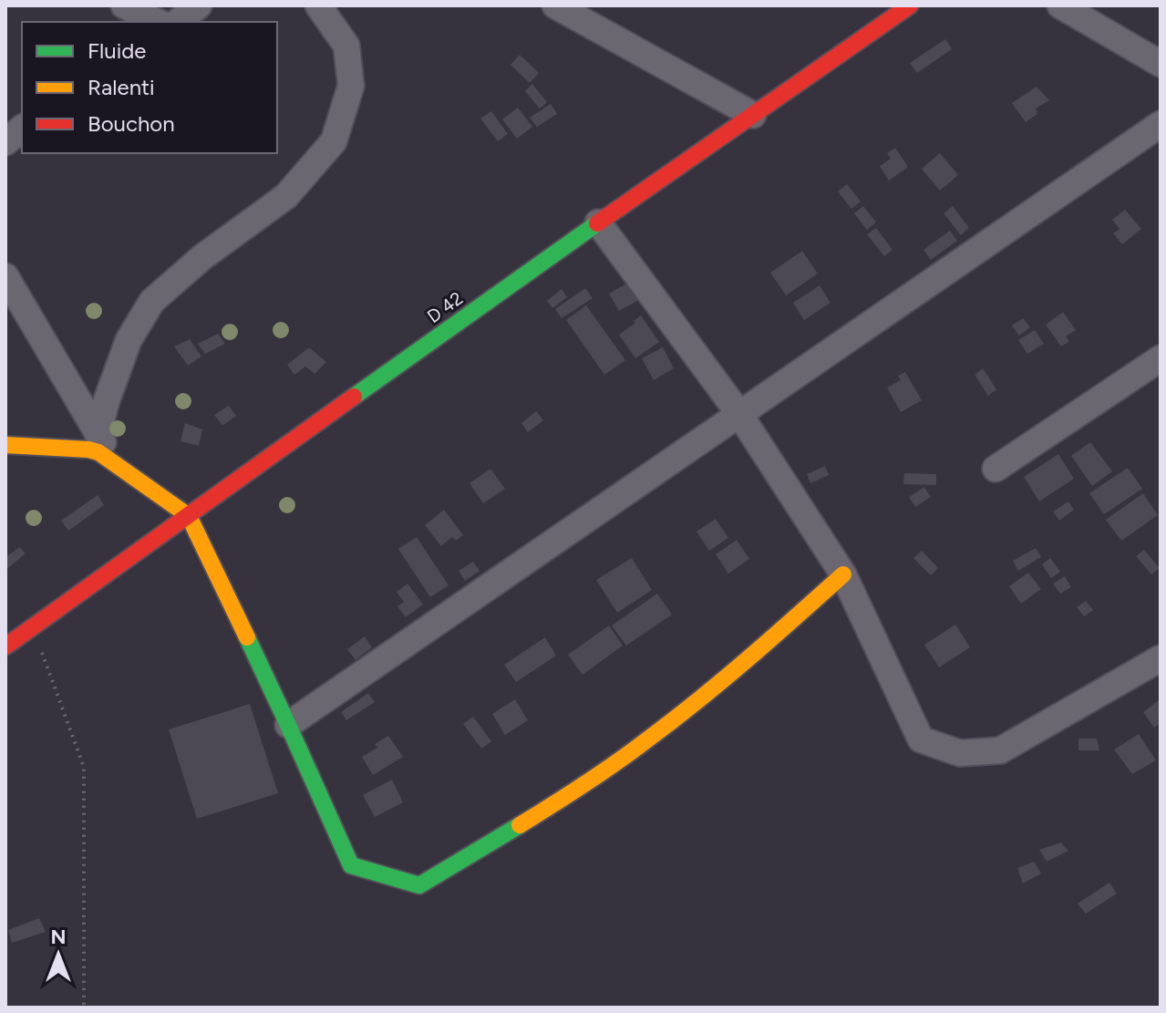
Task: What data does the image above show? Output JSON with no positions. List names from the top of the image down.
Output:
{
  "streets": {
    "street": ["D 42"]
  },
  "legend": ["Fluide", "Ralenti", "Bouchon"],
  "north": "top"
}
